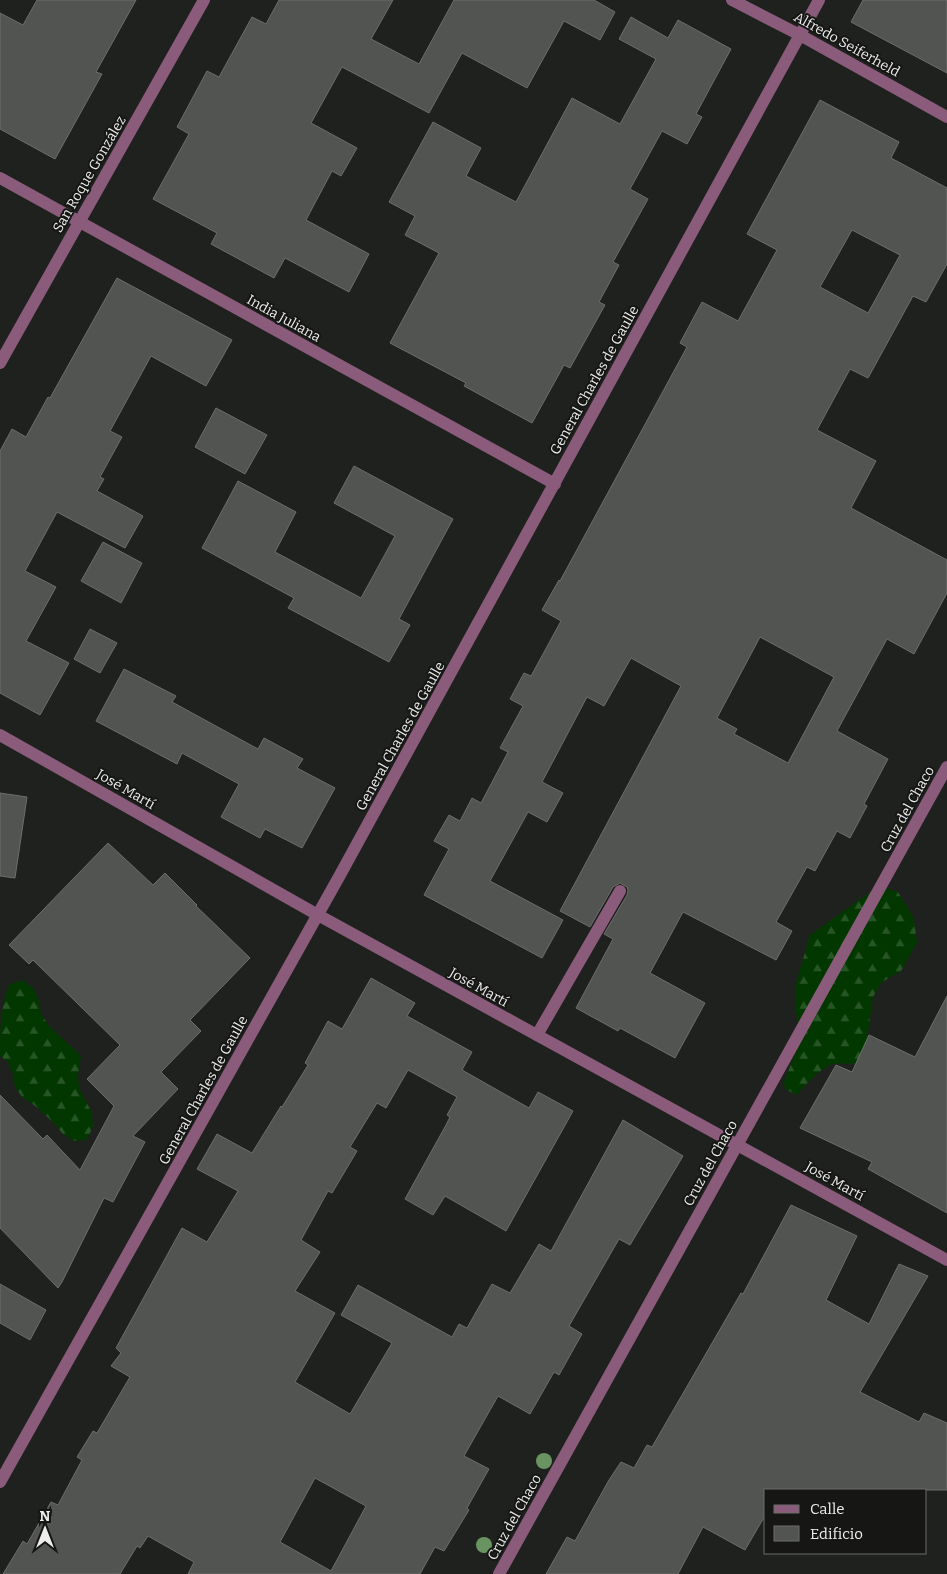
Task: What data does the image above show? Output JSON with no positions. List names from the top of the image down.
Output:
{
  "streets": {
    "street": [
      "Alfredo Seiferheld",
      "San Roque González",
      "India Juliana",
      "General Charles de Gaulle",
      "José Martí",
      "Cruz del Chaco"
    ]
  },
  "crossings": [
    ["Alfredo Seiferheld", "General Charles de Gaulle"],
    ["San Roque González", "India Juliana"],
    ["India Juliana", "General Charles de Gaulle"],
    ["General Charles de Gaulle", "José Martí"],
    ["José Martí", "Cruz del Chaco"]
  ],
  "legend": ["Calle", "Edificio"],
  "north": "top"
}
